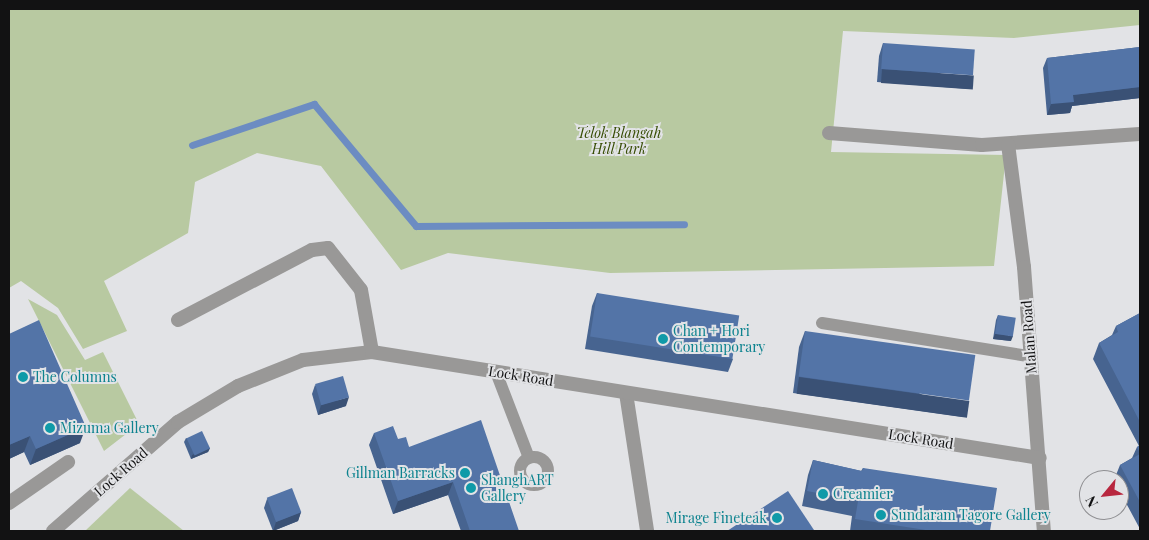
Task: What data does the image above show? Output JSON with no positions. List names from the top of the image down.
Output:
{
  "streets": {
    "street": ["Malan Road", "Lock Road"]
  },
  "crossings": [
    ["Malan Road", "Lock Road"]
  ],
  "parks": ["Telok Blangah Hill Park"],
  "places": [
    "Chan + Hori Contemporary",
    "The Columns",
    "Mizuma Gallery",
    "Gillman Barracks",
    "ShanghART Gallery",
    "Creamier",
    "Sundaram Tagore Gallery",
    "Mirage Fineteak"
  ],
  "north": "bottom left"
}
